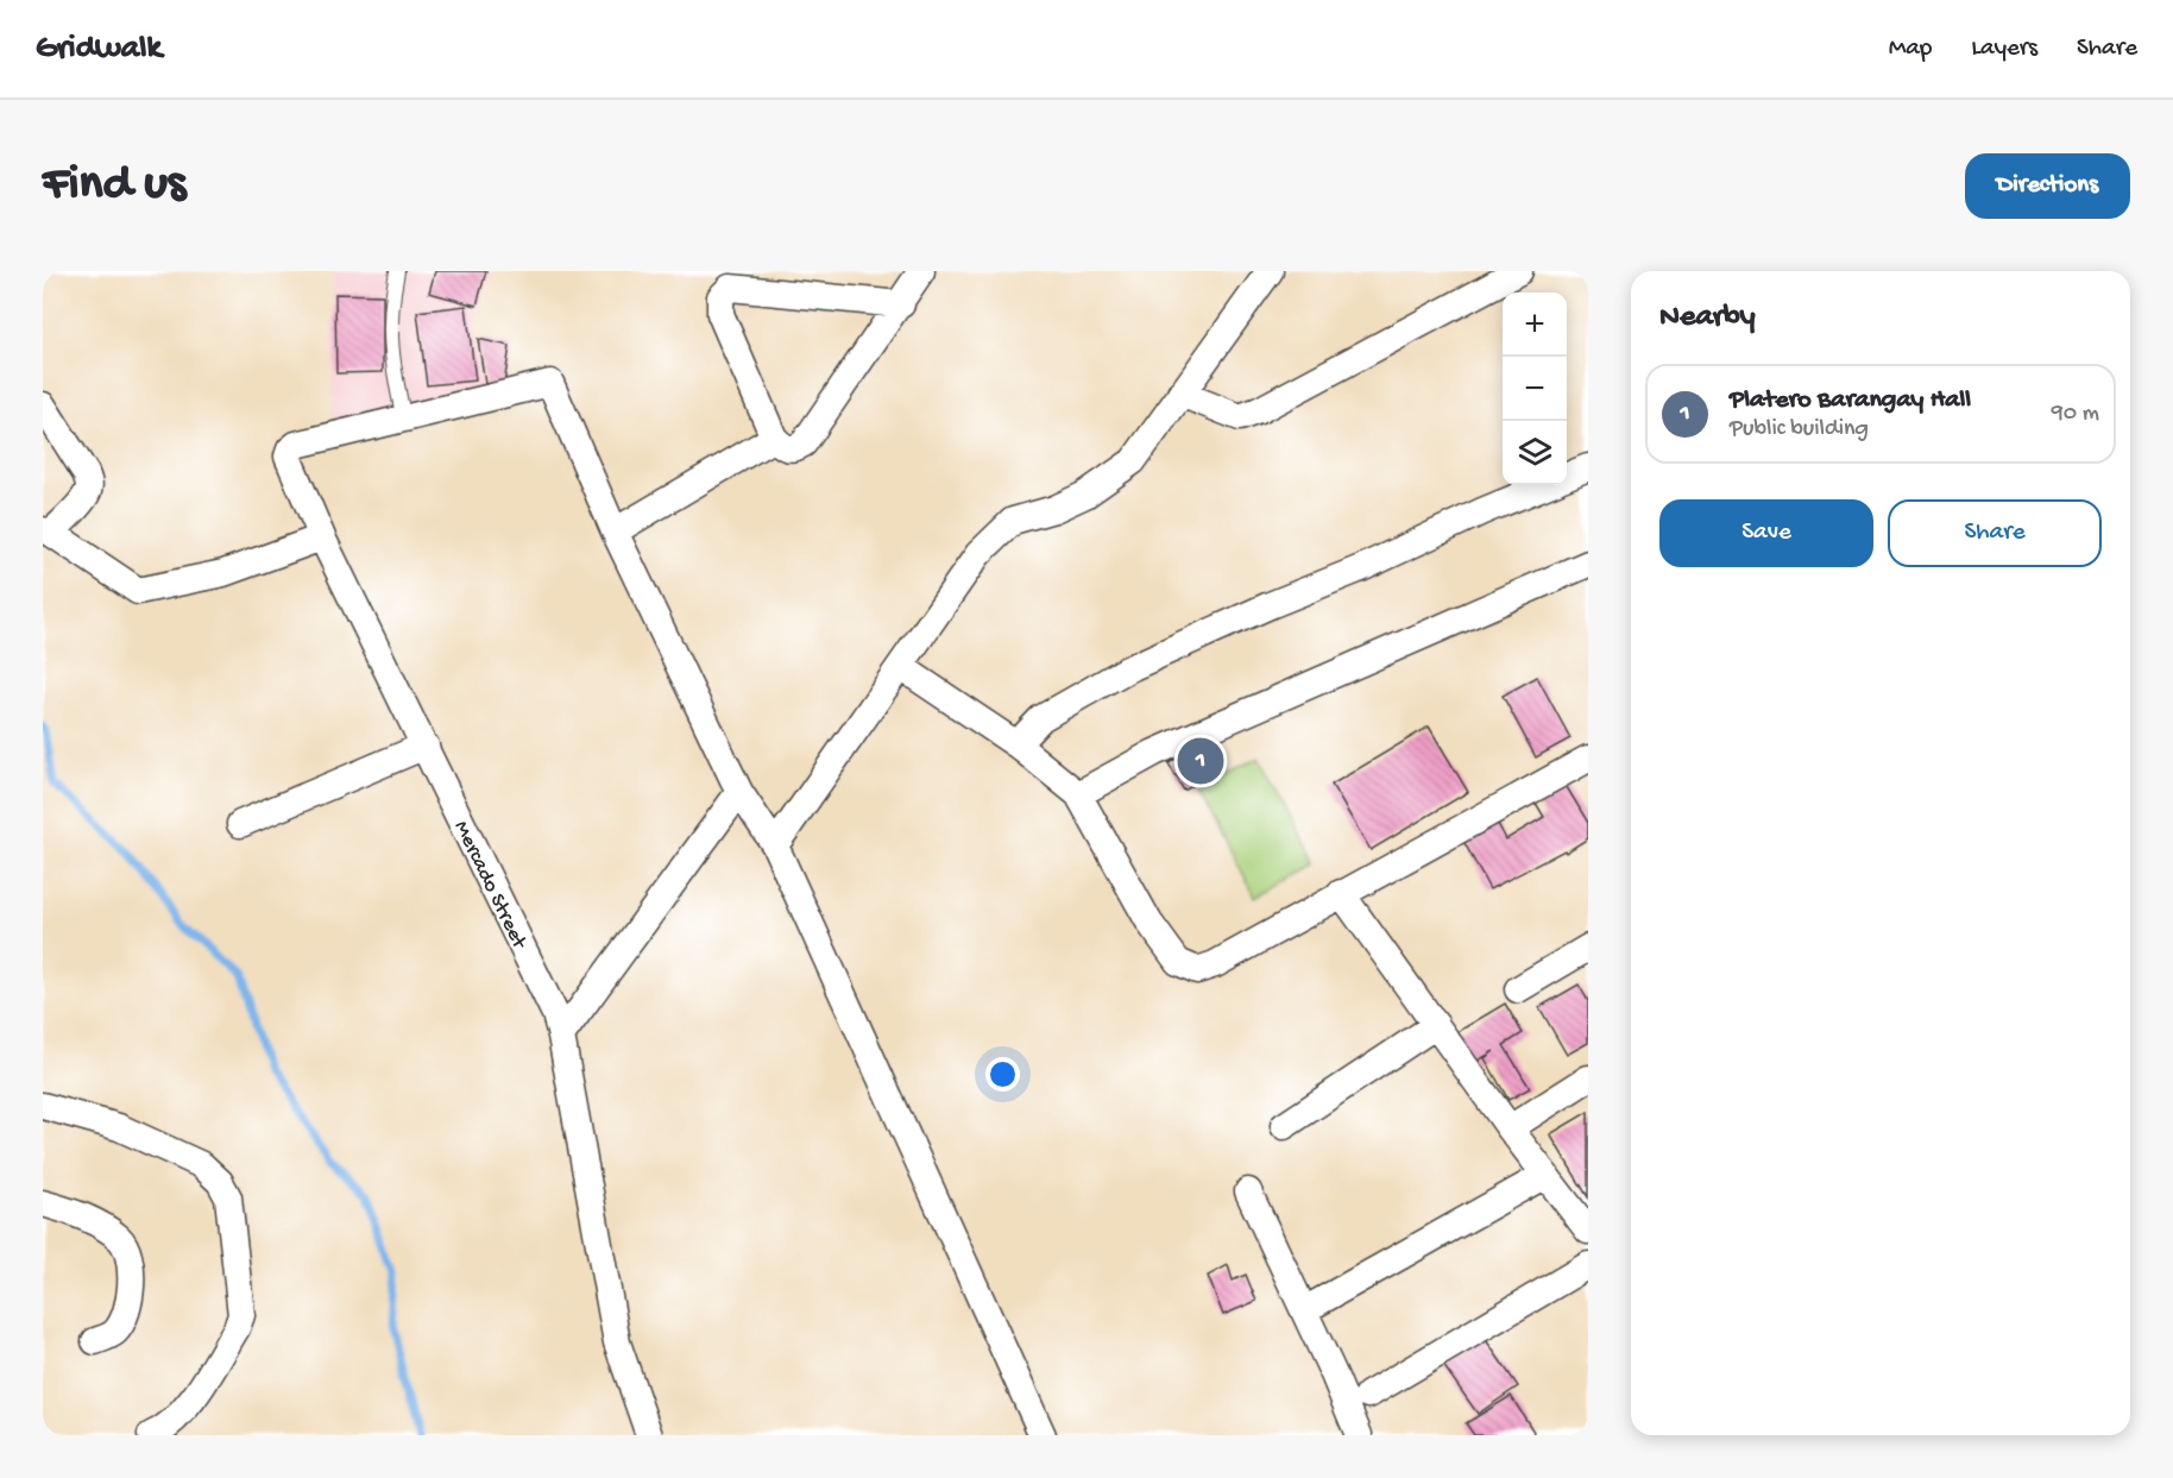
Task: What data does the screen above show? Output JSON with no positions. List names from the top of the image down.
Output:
{
  "streets": {
    "street": ["Mercado Street"]
  },
  "page": {
    "header": "Gridwalk",
    "nav": ["Map", "Layers", "Share"],
    "buttons": [
      "Directions",
      ["Save", "Share"]
    ],
    "title": "Find us",
    "heading": "Nearby",
    "map_buttons": ["+", "−"],
    "list": [
      {
        "mark": "1",
        "name": "Platero Barangay Hall",
        "note": "Public building",
        "value": "90 m"
      }
    ],
    "pins": "1"
  }
}
